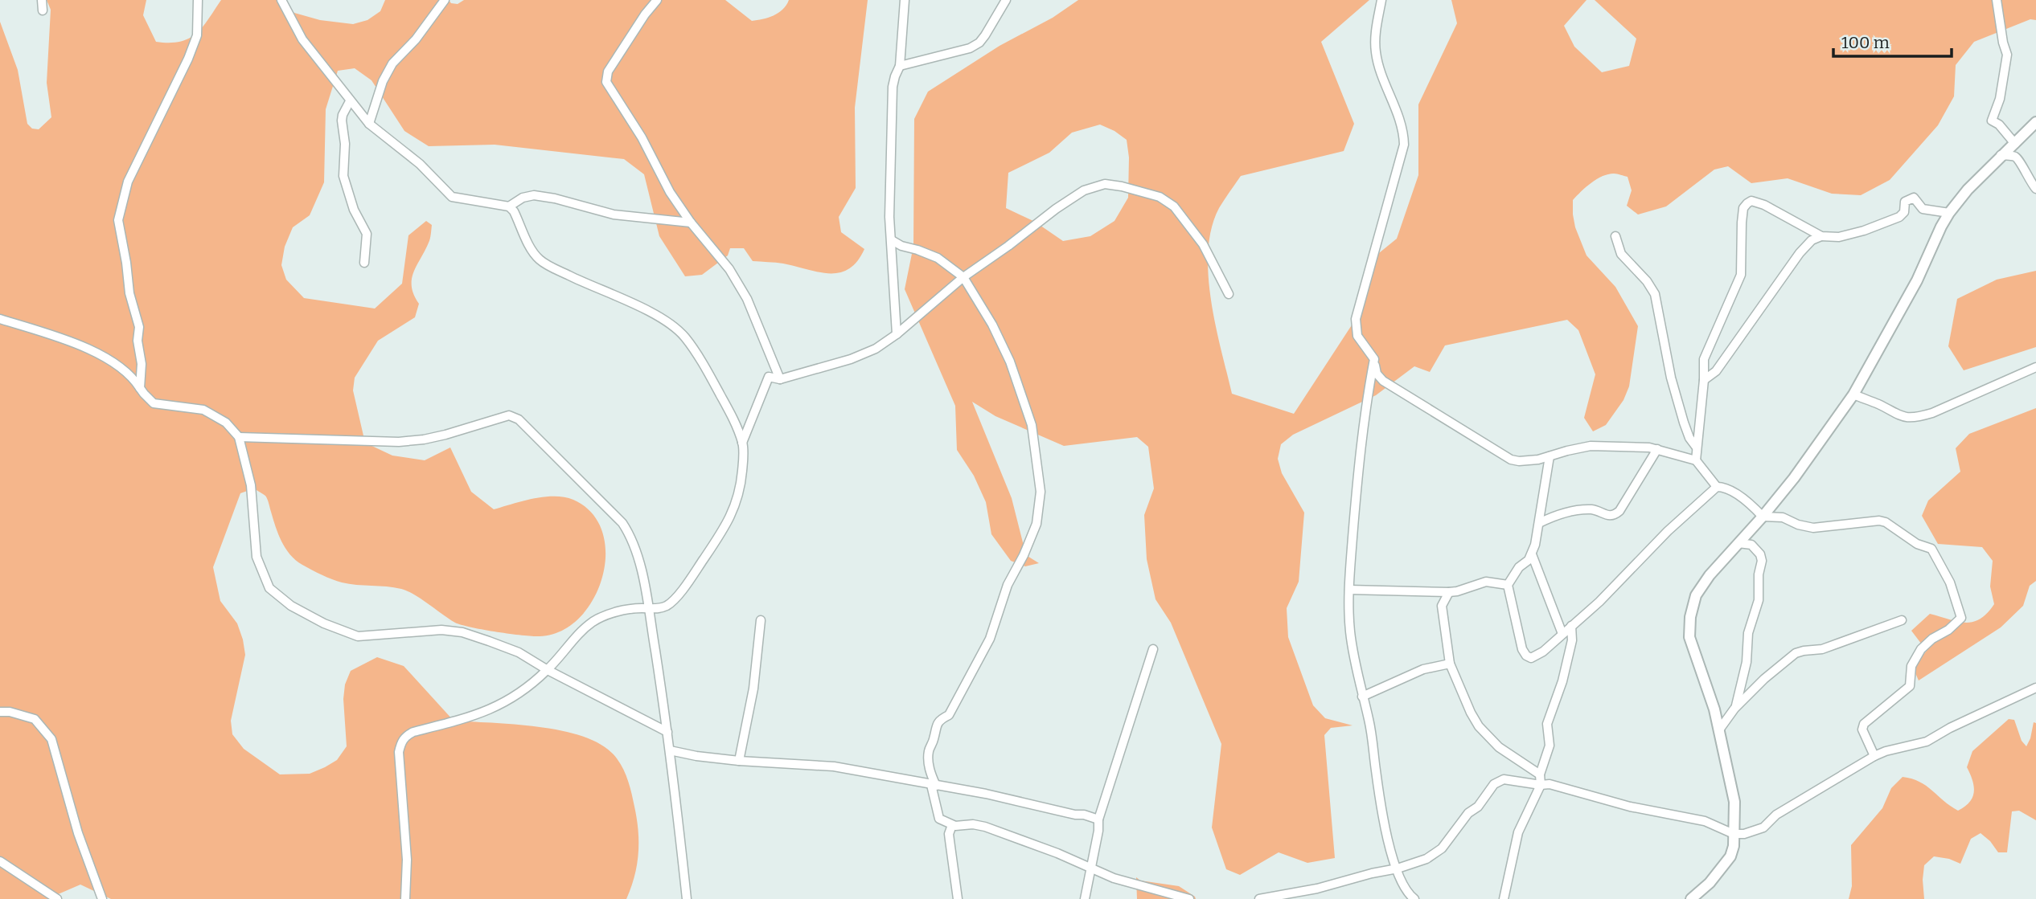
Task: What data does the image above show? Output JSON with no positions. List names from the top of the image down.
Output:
{
  "scale_bar": "100 m"
}
